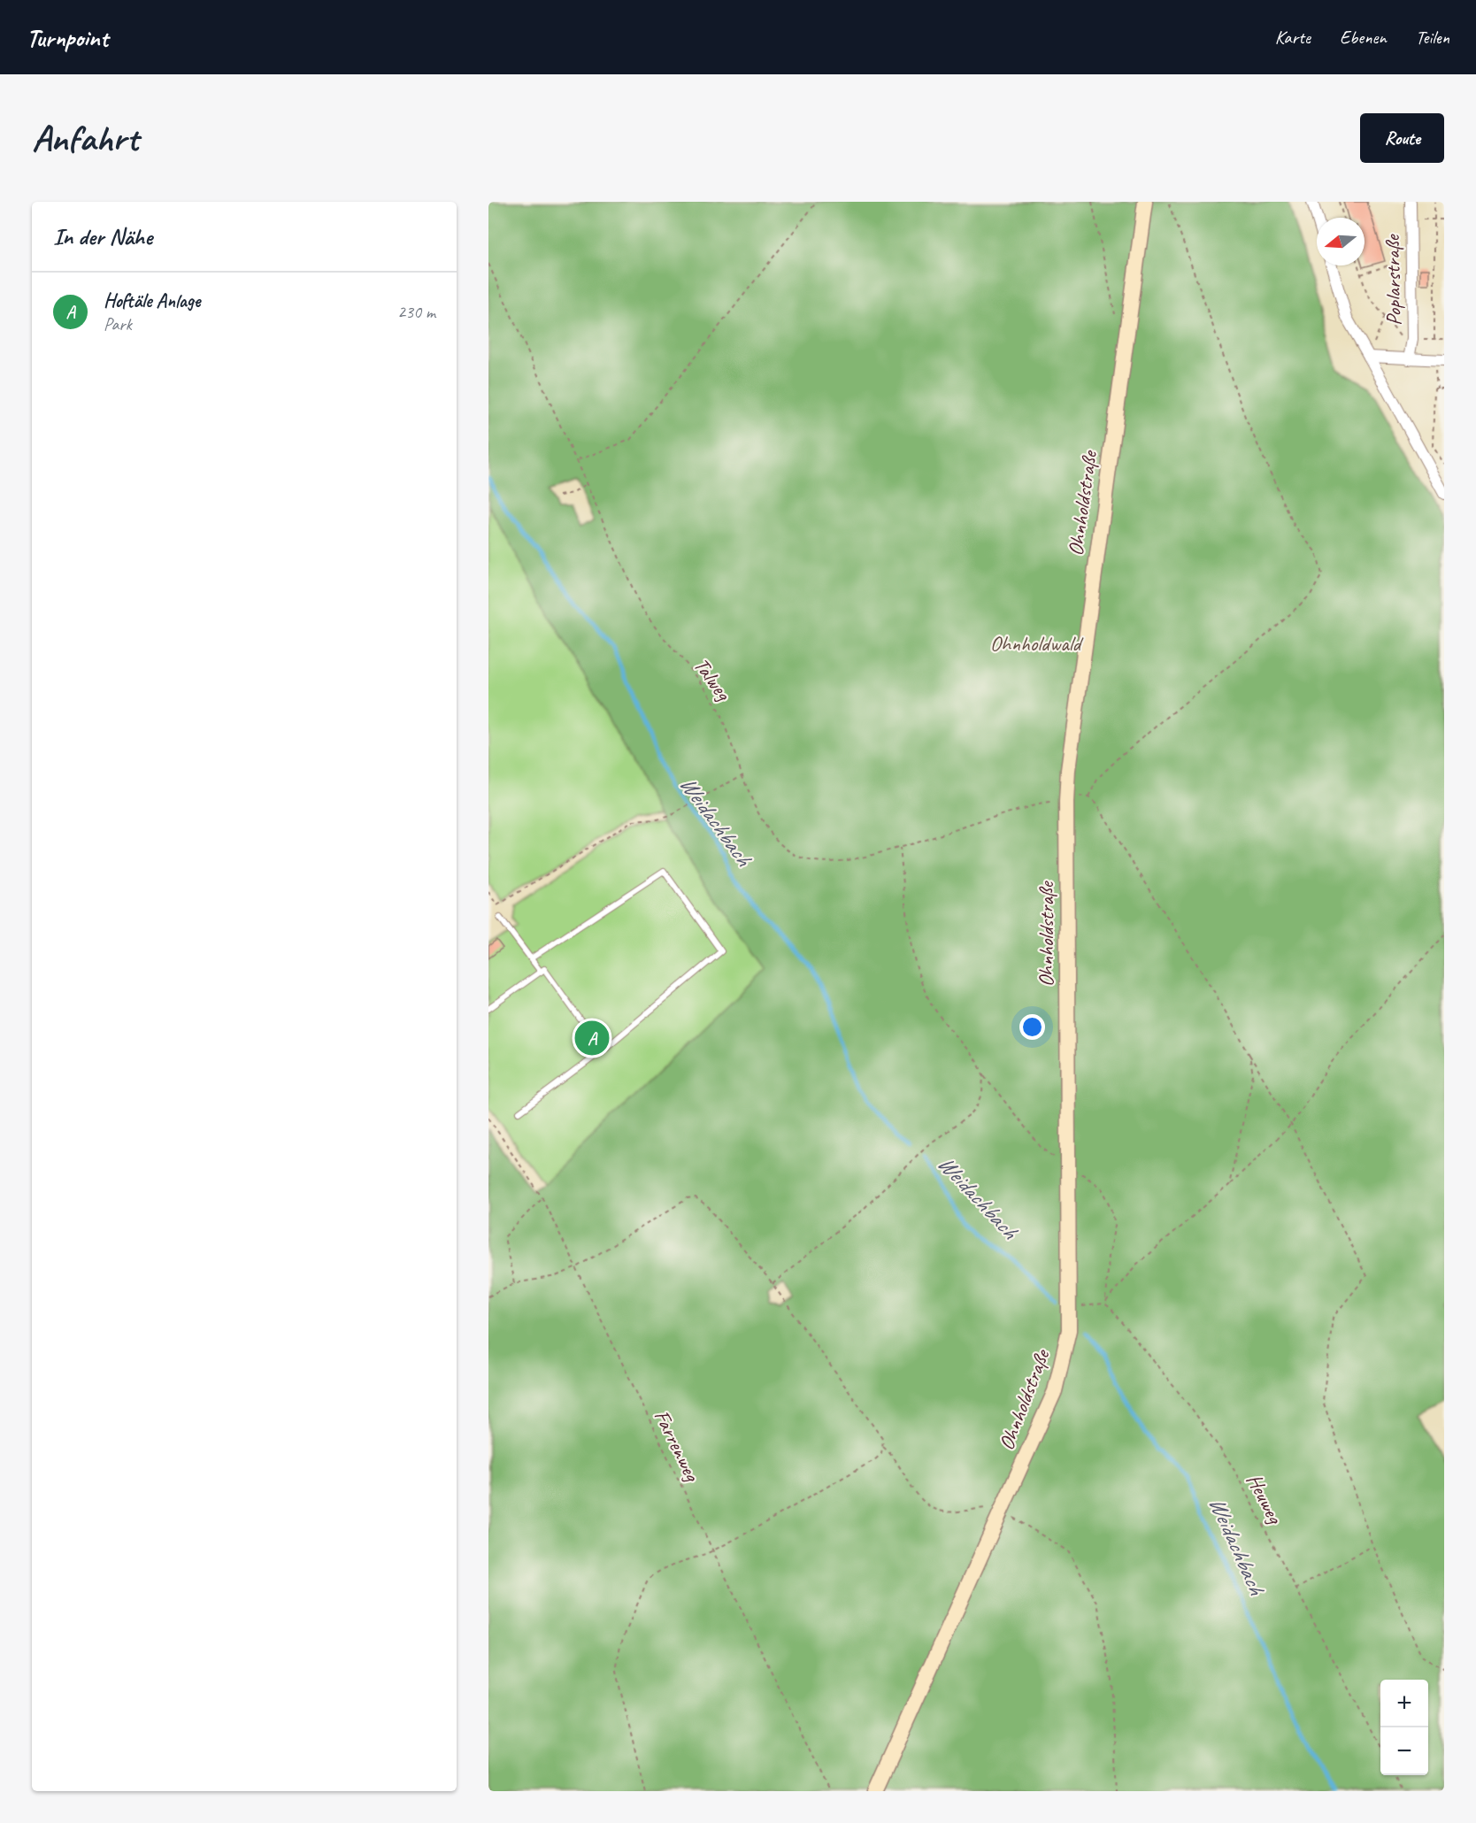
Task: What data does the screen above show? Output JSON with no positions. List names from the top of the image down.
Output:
{
  "streets": {
    "main road": ["Ohnholdstraße"],
    "street": ["Poplarstraße"],
    "path": ["Talweg", "Farrenweg", "Heuweg"]
  },
  "crossings": [
    ["Ohnholdstraße", "Talweg"]
  ],
  "water": ["Weidachbach"],
  "parks": ["Ohnholdwald"],
  "north": "left",
  "page": {
    "header": "Turnpoint",
    "nav": ["Karte", "Ebenen", "Teilen"],
    "buttons": "Route",
    "title": "Anfahrt",
    "heading": "In der Nähe",
    "list": [
      {
        "mark": "A",
        "name": "Hoftäle Anlage",
        "note": "Park",
        "value": "230 m"
      }
    ],
    "pins": "A",
    "map_buttons": ["+", "−"]
  }
}
